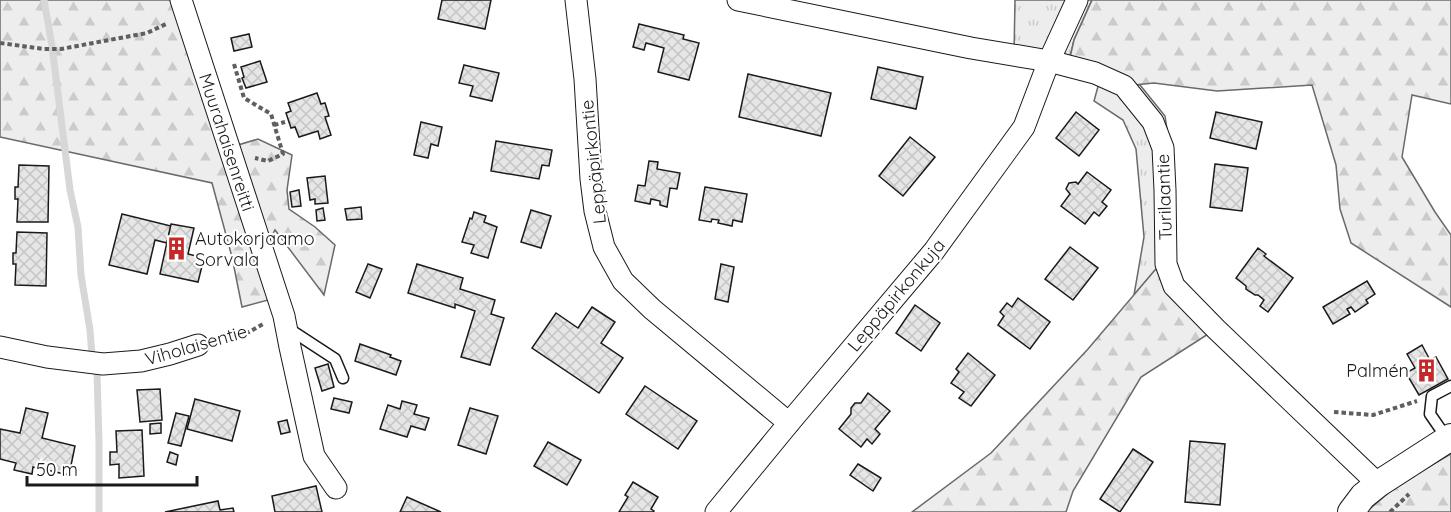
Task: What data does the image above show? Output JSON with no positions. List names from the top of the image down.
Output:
{
  "streets": {
    "street": [
      "Muurahaisenreitti",
      "Leppäpirkontie",
      "Turilaantie",
      "Leppäpirkonkuja",
      "Viholaisentie"
    ]
  },
  "crossings": [
    ["Muurahaisenreitti", "Viholaisentie"],
    ["Leppäpirkontie", "Leppäpirkonkuja"],
    ["Turilaantie", "Leppäpirkonkuja"]
  ],
  "places": {
    "building": ["Autokorjaamo Sorvala", "Palmén"]
  },
  "scale_bar": "50 m"
}
